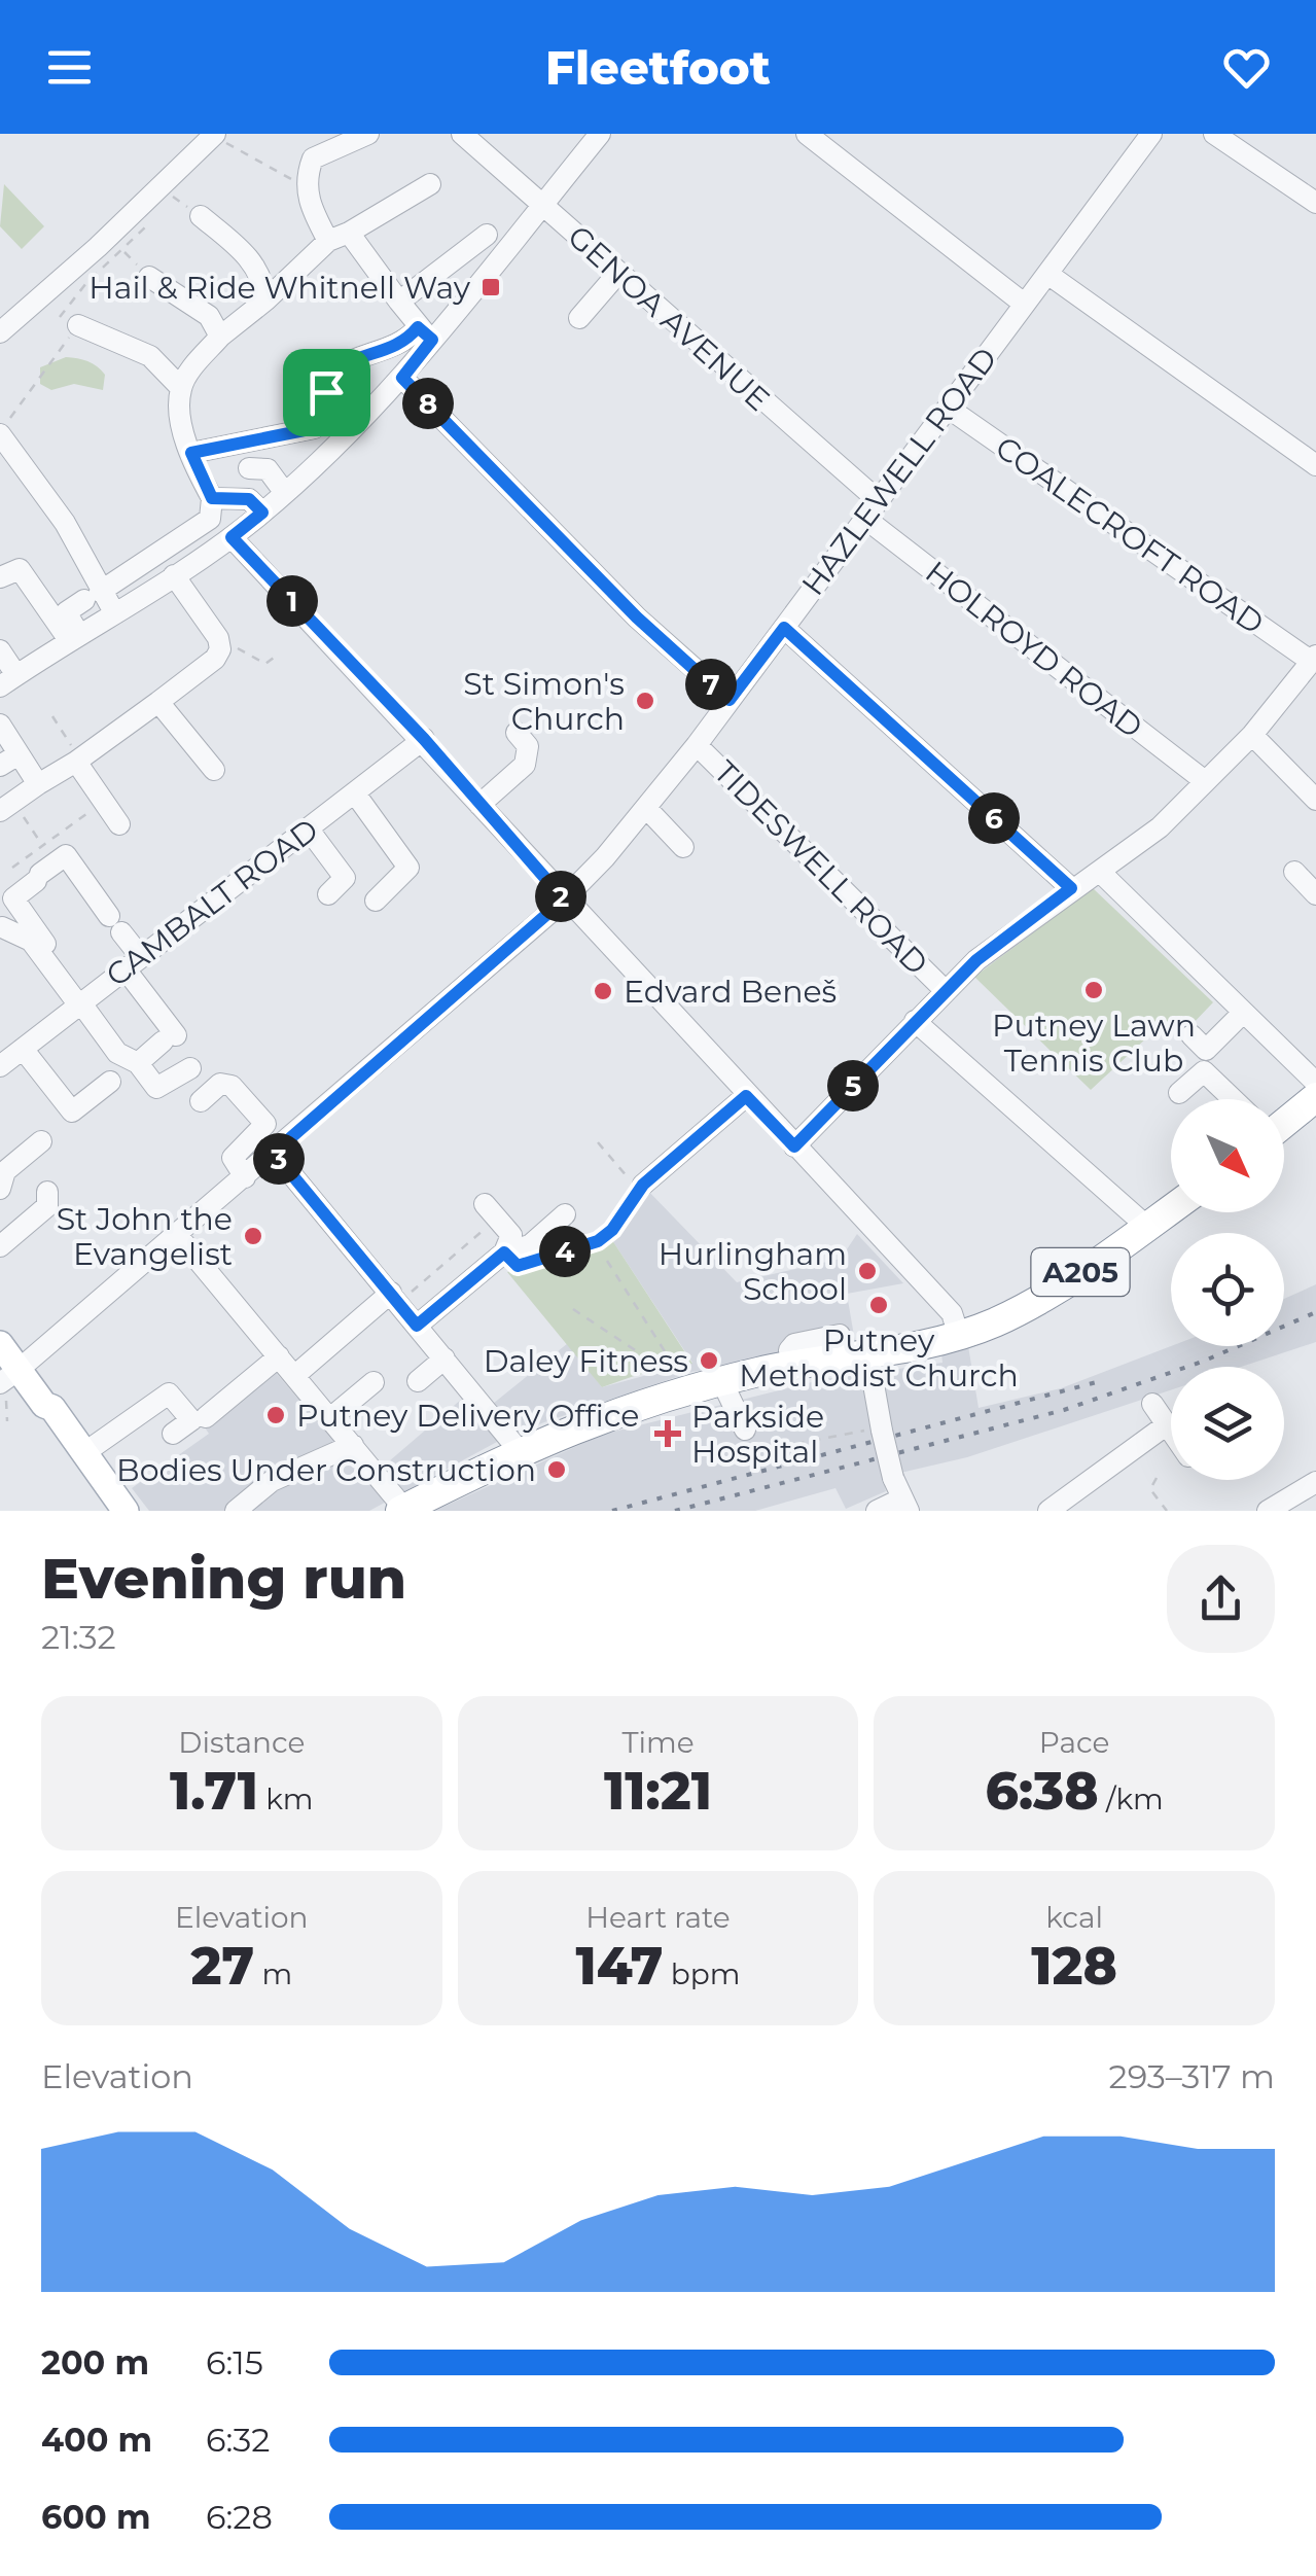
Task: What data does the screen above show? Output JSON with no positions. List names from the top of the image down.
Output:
{
  "streets": {
    "highway": ["A205"],
    "street": [
      "GENOA AVENUE",
      "HAZLEWELL ROAD",
      "COALECROFT ROAD",
      "HOLROYD ROAD",
      "TIDESWELL ROAD",
      "CAMBALT ROAD"
    ]
  },
  "crossings": [
    ["GENOA AVENUE", "HAZLEWELL ROAD"],
    ["GENOA AVENUE", "HOLROYD ROAD"],
    ["HAZLEWELL ROAD", "COALECROFT ROAD"],
    ["HAZLEWELL ROAD", "HOLROYD ROAD"],
    ["HAZLEWELL ROAD", "TIDESWELL ROAD"]
  ],
  "places": {
    "transit": ["Hail & Ride Whitnell Way"],
    "other": [
      "St Simon's Church",
      "Putney Lawn Tennis Club",
      "Edvard Beneš",
      "St John the Evangelist",
      "Hurlingham School",
      "Putney Methodist Church",
      "Daley Fitness",
      "Putney Delivery Office",
      "Bodies Under Construction"
    ],
    "health": ["Parkside Hospital"]
  },
  "north": "bottom right",
  "page": {
    "header": "Fleetfoot",
    "pins": [
      "8",
      "1",
      "7",
      "6",
      "2",
      "5",
      "3",
      "4"
    ],
    "heading": ["Evening run", "21:32"],
    "stats": [
      ["Distance", "1.71 km"],
      ["Time", "11:21"],
      ["Pace", "6:38 /km"],
      ["Elevation", "27 m"],
      ["Heart rate", "147 bpm"],
      ["kcal", "128"]
    ],
    "chart": ["Elevation", "293–317 m"],
    "list": [
      {
        "name": "200 m",
        "note": "6:15"
      },
      {
        "name": "400 m",
        "note": "6:32"
      },
      {
        "name": "600 m",
        "note": "6:28"
      }
    ]
  }
}
